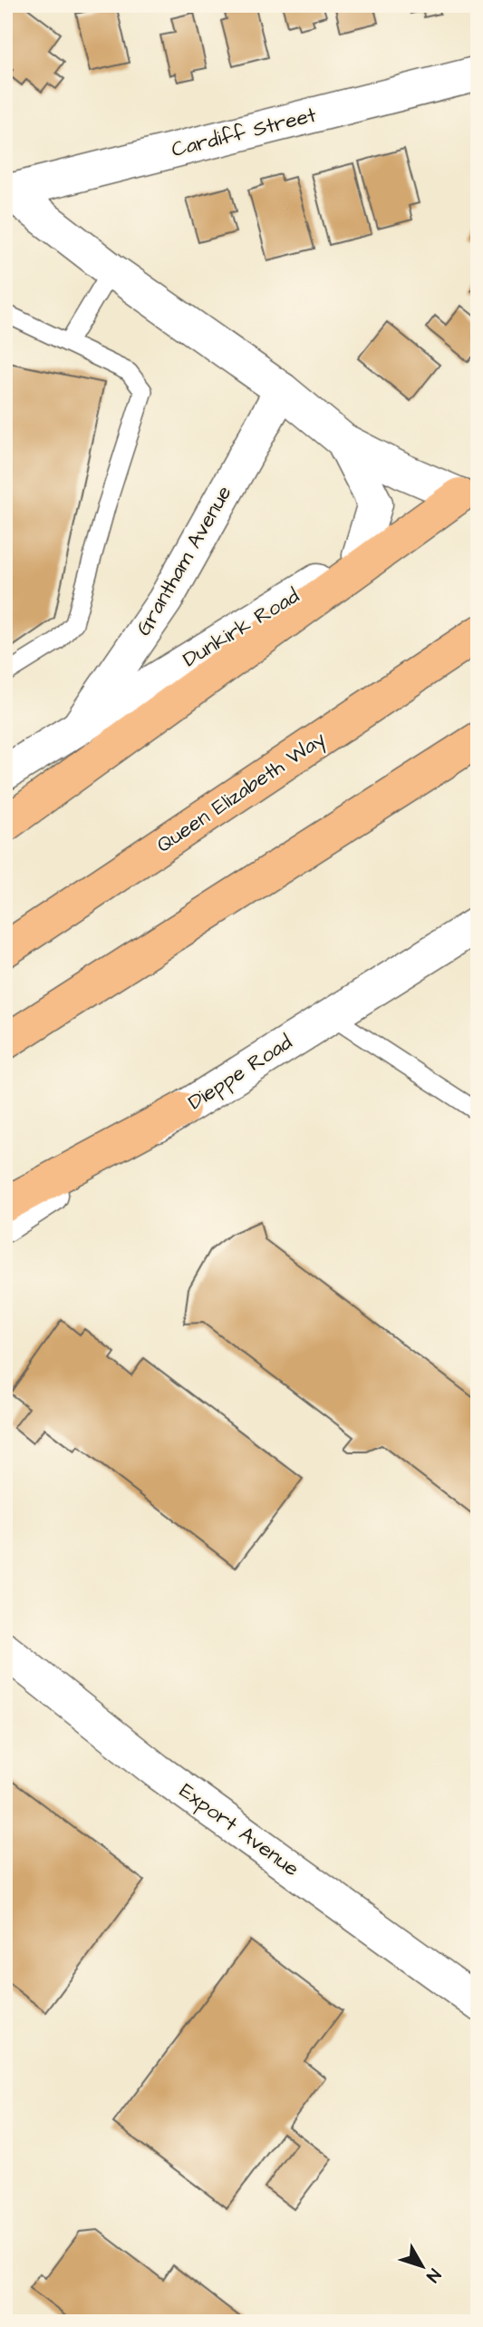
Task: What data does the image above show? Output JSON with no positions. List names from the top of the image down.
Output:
{
  "streets": {
    "highway": ["Queen Elizabeth Way"],
    "street": [
      "Cardiff Street",
      "Grantham Avenue",
      "Dunkirk Road",
      "Dieppe Road",
      "Export Avenue"
    ]
  },
  "crossings": [
    ["Grantham Avenue", "Dunkirk Road"]
  ],
  "north": "bottom right"
}
